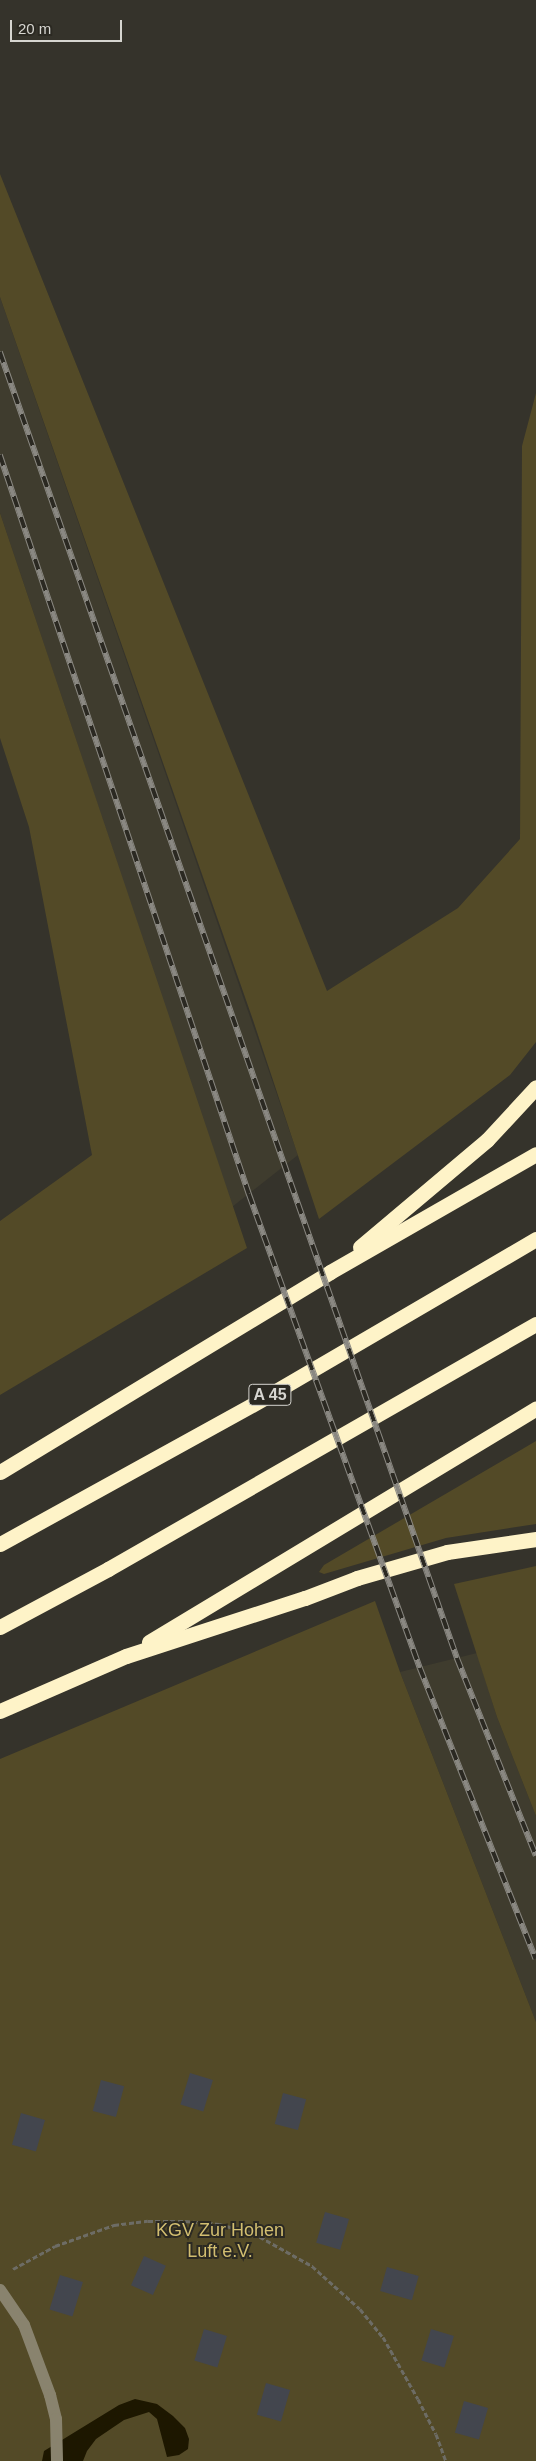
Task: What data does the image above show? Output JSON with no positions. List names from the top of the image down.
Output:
{
  "streets": {
    "highway": ["A 45"]
  },
  "parks": ["KGV Zur Hohen Luft e.V."],
  "scale_bar": "20 m"
}
